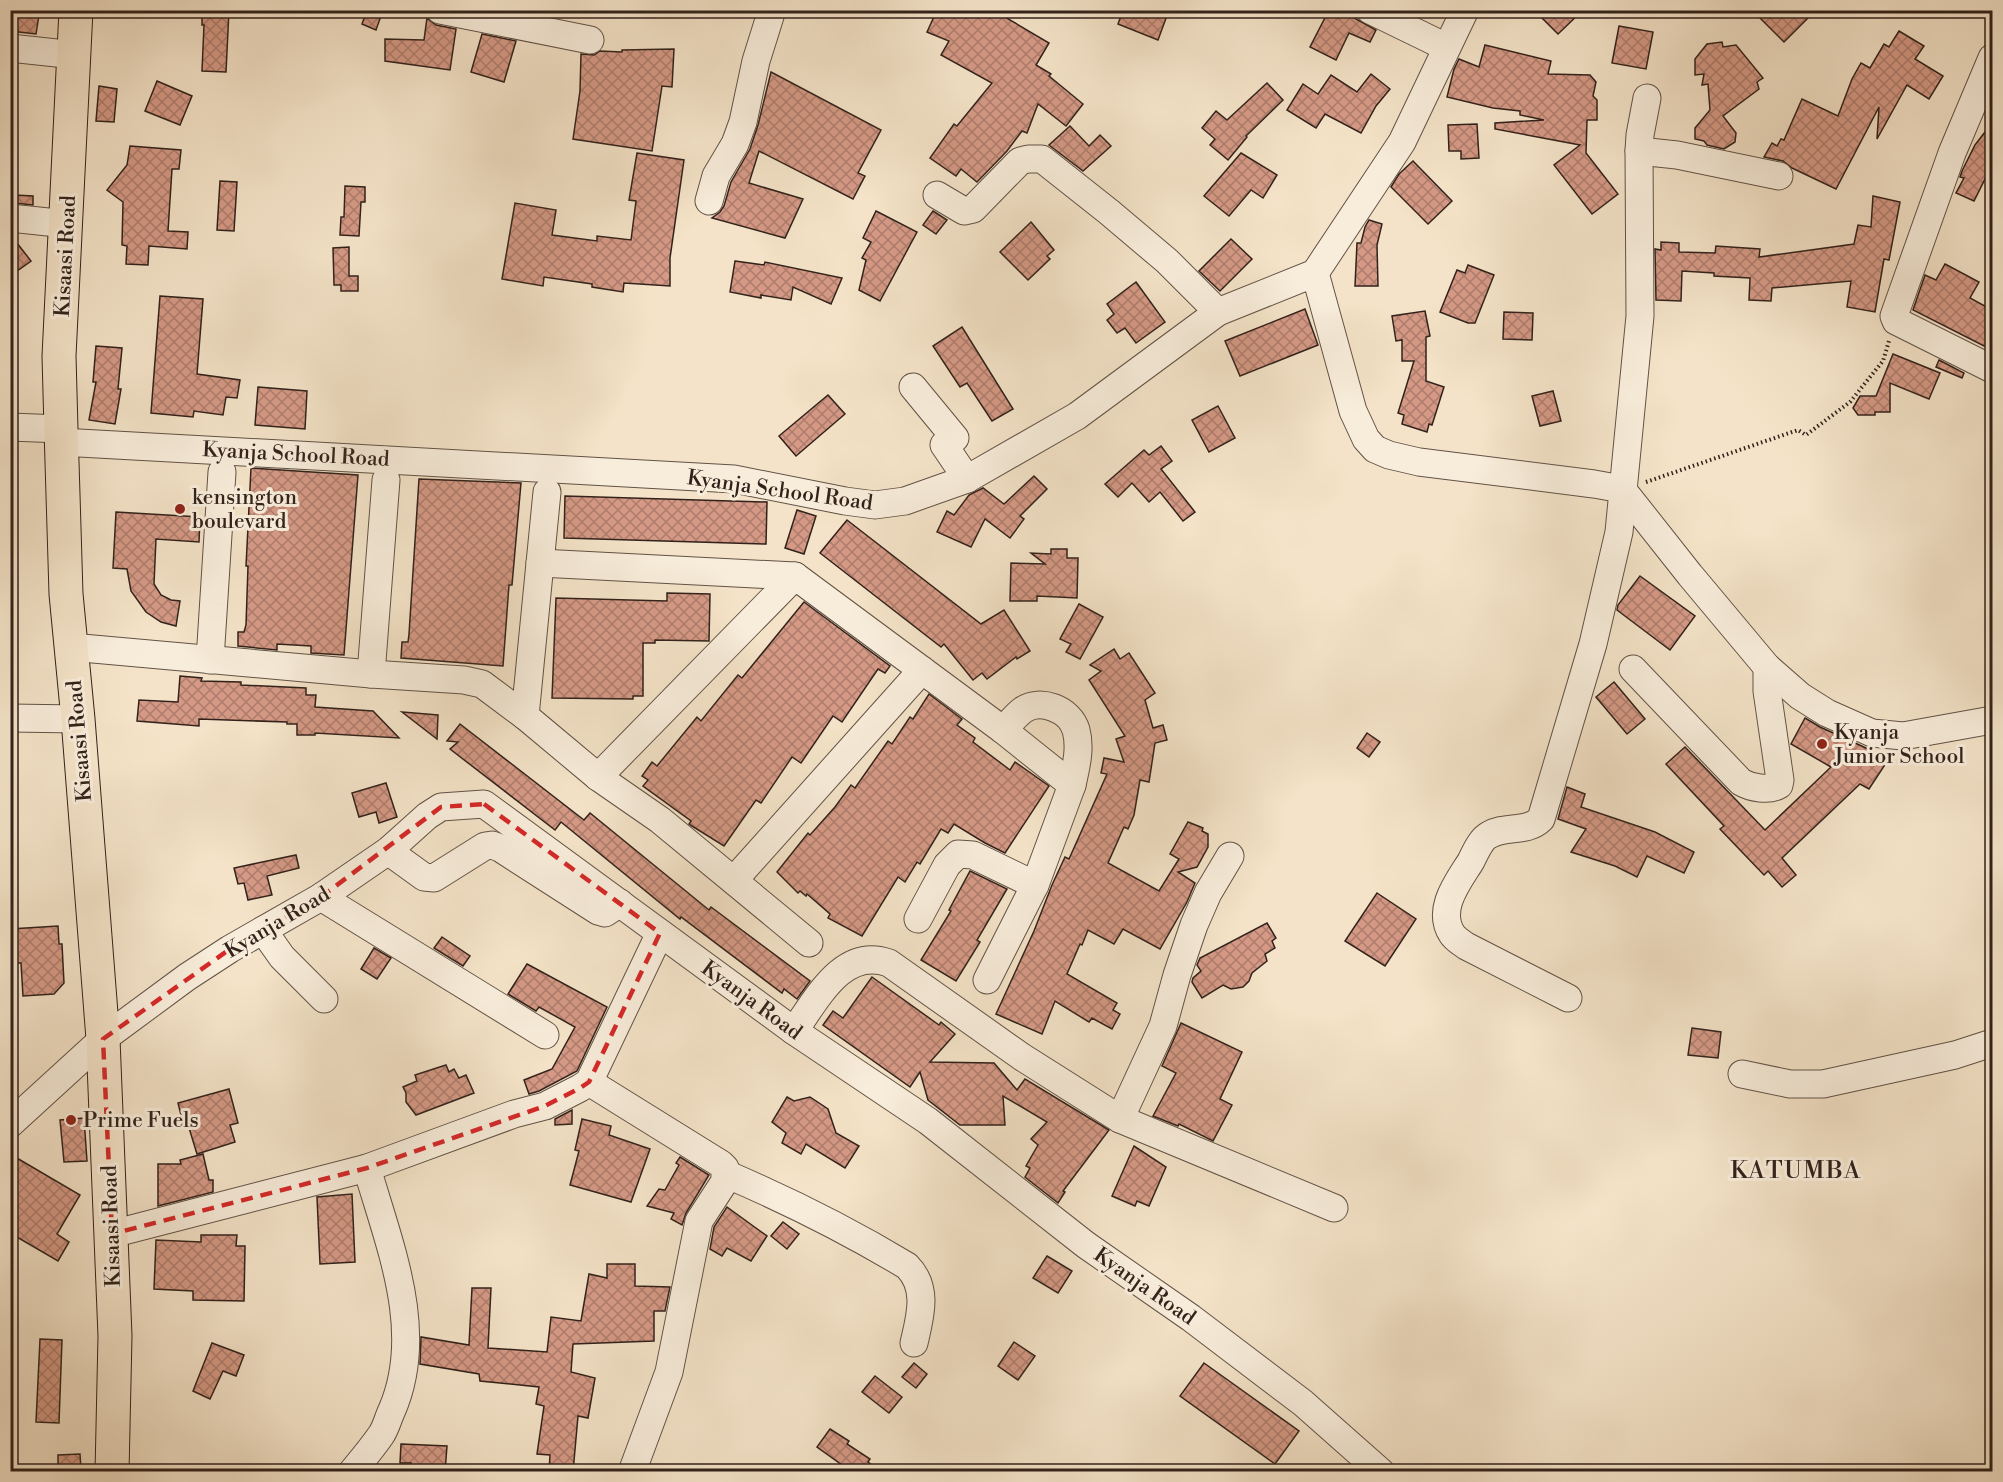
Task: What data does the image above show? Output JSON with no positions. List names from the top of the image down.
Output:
{
  "streets": {
    "main road": ["Kisaasi Road"],
    "street": ["Kyanja School Road", "Kyanja Road"]
  },
  "crossings": [
    ["Kisaasi Road", "Kyanja School Road"],
    ["Kisaasi Road", "Kyanja Road"]
  ],
  "districts": ["KATUMBA"],
  "places": ["kensington boulevard", "Kyanja Junior School", "Prime Fuels"]
}
